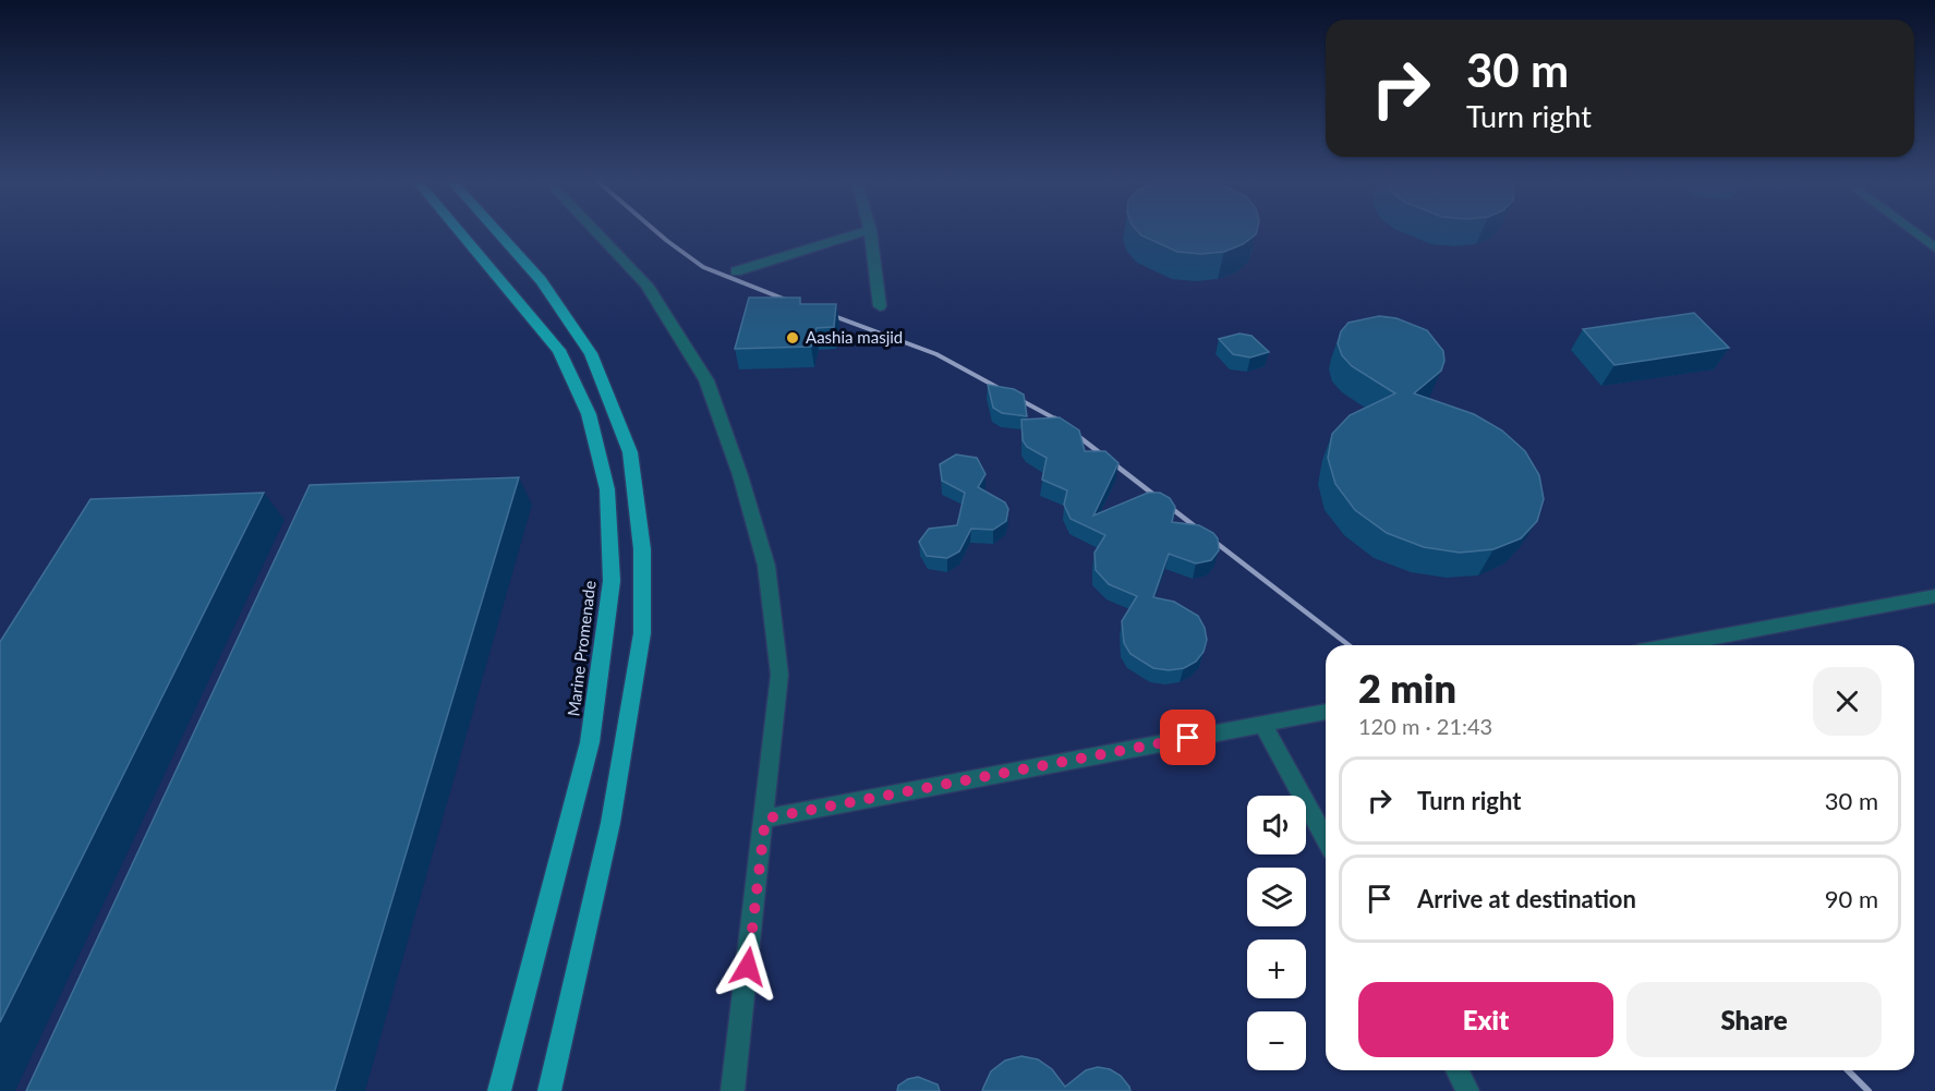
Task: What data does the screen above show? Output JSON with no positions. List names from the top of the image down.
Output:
{
  "streets": {
    "main road": ["Marine Promenade"]
  },
  "places": ["Aashia masjid"],
  "page": {
    "turn": ["30 m", "Turn right"],
    "heading": ["2 min", "120 m · 21:43"],
    "list": [
      {
        "name": "Turn right",
        "value": "30 m"
      },
      {
        "name": "Arrive at destination",
        "value": "90 m"
      }
    ],
    "map_buttons": ["+", "−"],
    "buttons": ["Exit", "Share"]
  }
}
